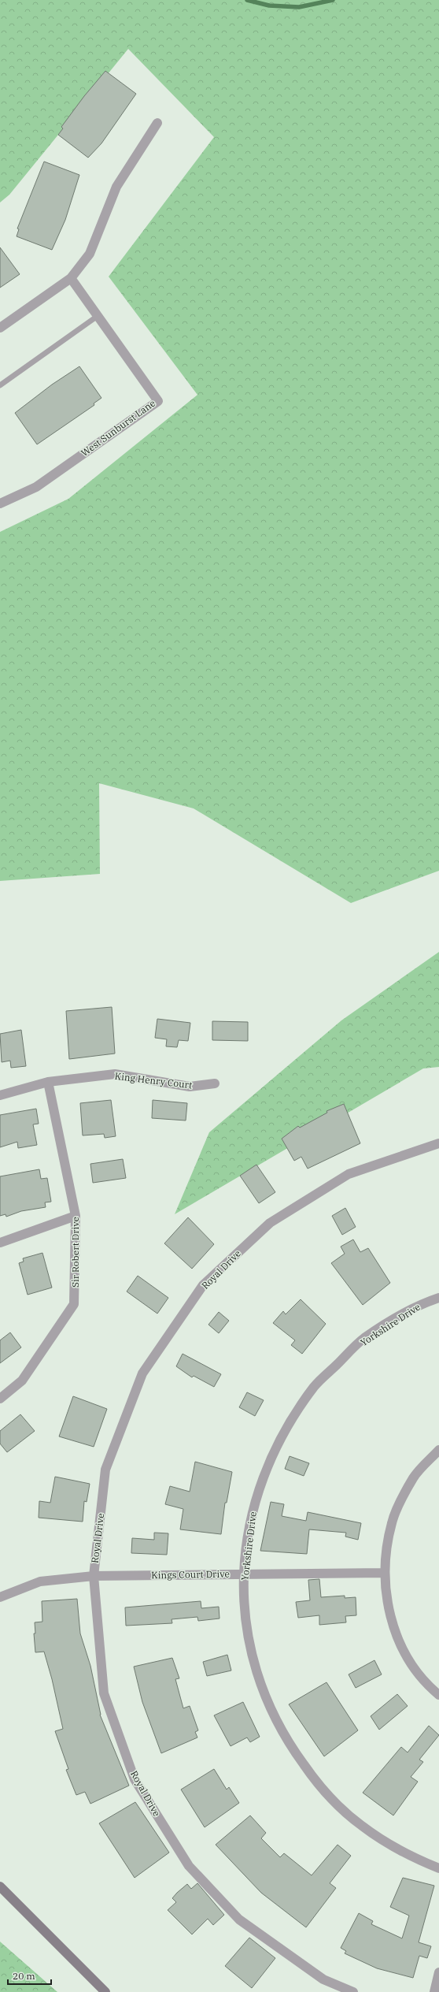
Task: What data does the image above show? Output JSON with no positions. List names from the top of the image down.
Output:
{
  "streets": {
    "street": [
      "West Sunburst Lane",
      "King Henry Court",
      "Sir Robert Drive",
      "Royal Drive",
      "Yorkshire Drive",
      "Kings Court Drive"
    ]
  },
  "crossings": [
    ["King Henry Court", "Sir Robert Drive"],
    ["Royal Drive", "Kings Court Drive"],
    ["Yorkshire Drive", "Kings Court Drive"]
  ],
  "scale_bar": "20 m"
}
